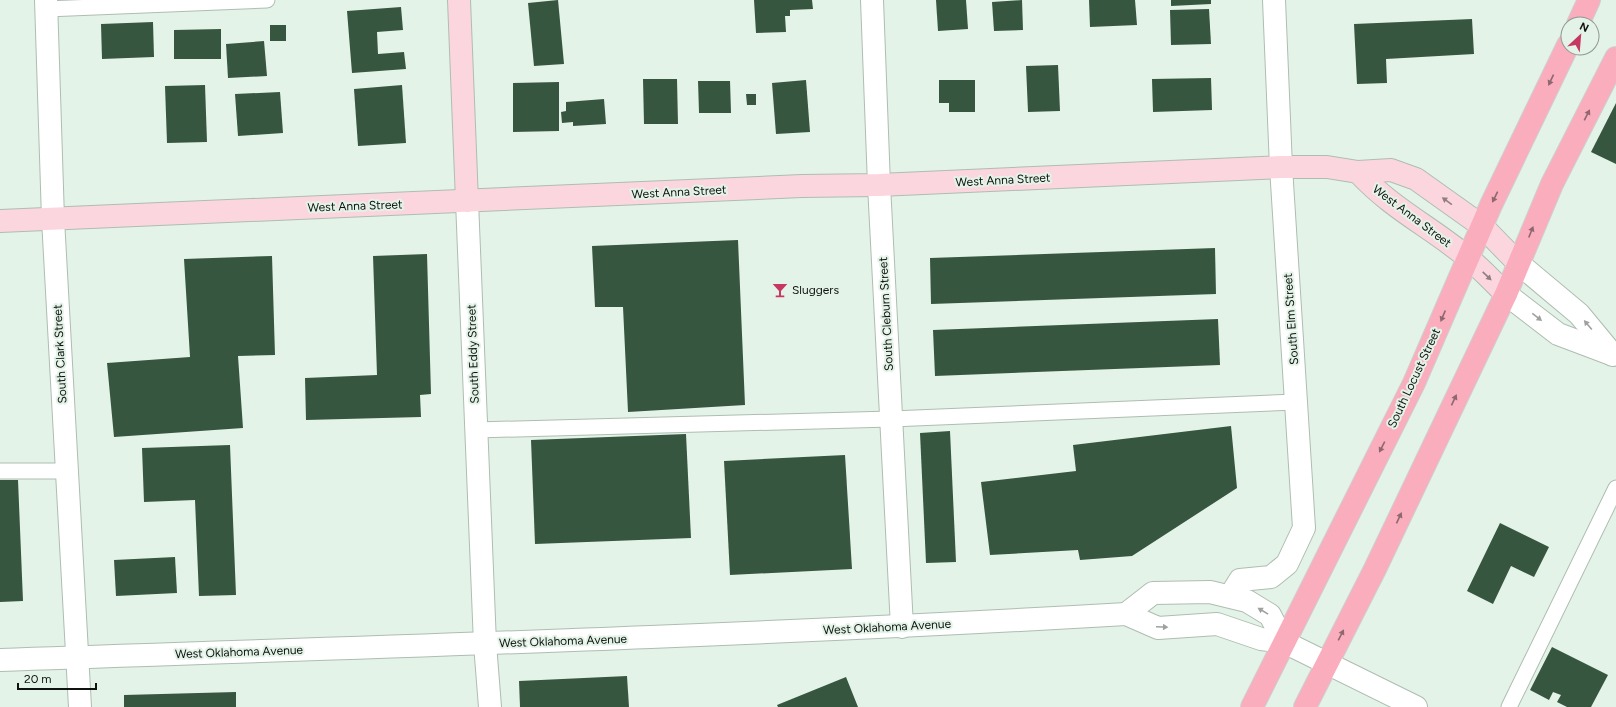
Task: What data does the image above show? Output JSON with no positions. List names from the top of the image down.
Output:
{
  "streets": {
    "main road": ["West Anna Street", "South Eddy Street", "South Locust Street"],
    "street": [
      "South Cleburn Street",
      "South Elm Street",
      "South Clark Street",
      "West Oklahoma Avenue"
    ]
  },
  "crossings": [
    ["West Anna Street", "South Cleburn Street"],
    ["West Anna Street", "South Elm Street"],
    ["West Anna Street", "South Clark Street"],
    ["West Anna Street", "South Eddy Street"],
    ["West Anna Street", "South Locust Street"],
    ["South Cleburn Street", "West Oklahoma Avenue"],
    ["South Clark Street", "West Oklahoma Avenue"],
    ["South Eddy Street", "West Oklahoma Avenue"],
    ["South Locust Street", "West Oklahoma Avenue"]
  ],
  "places": {
    "bar": ["Sluggers"]
  },
  "scale_bar": "20 m",
  "north": "top right"
}
